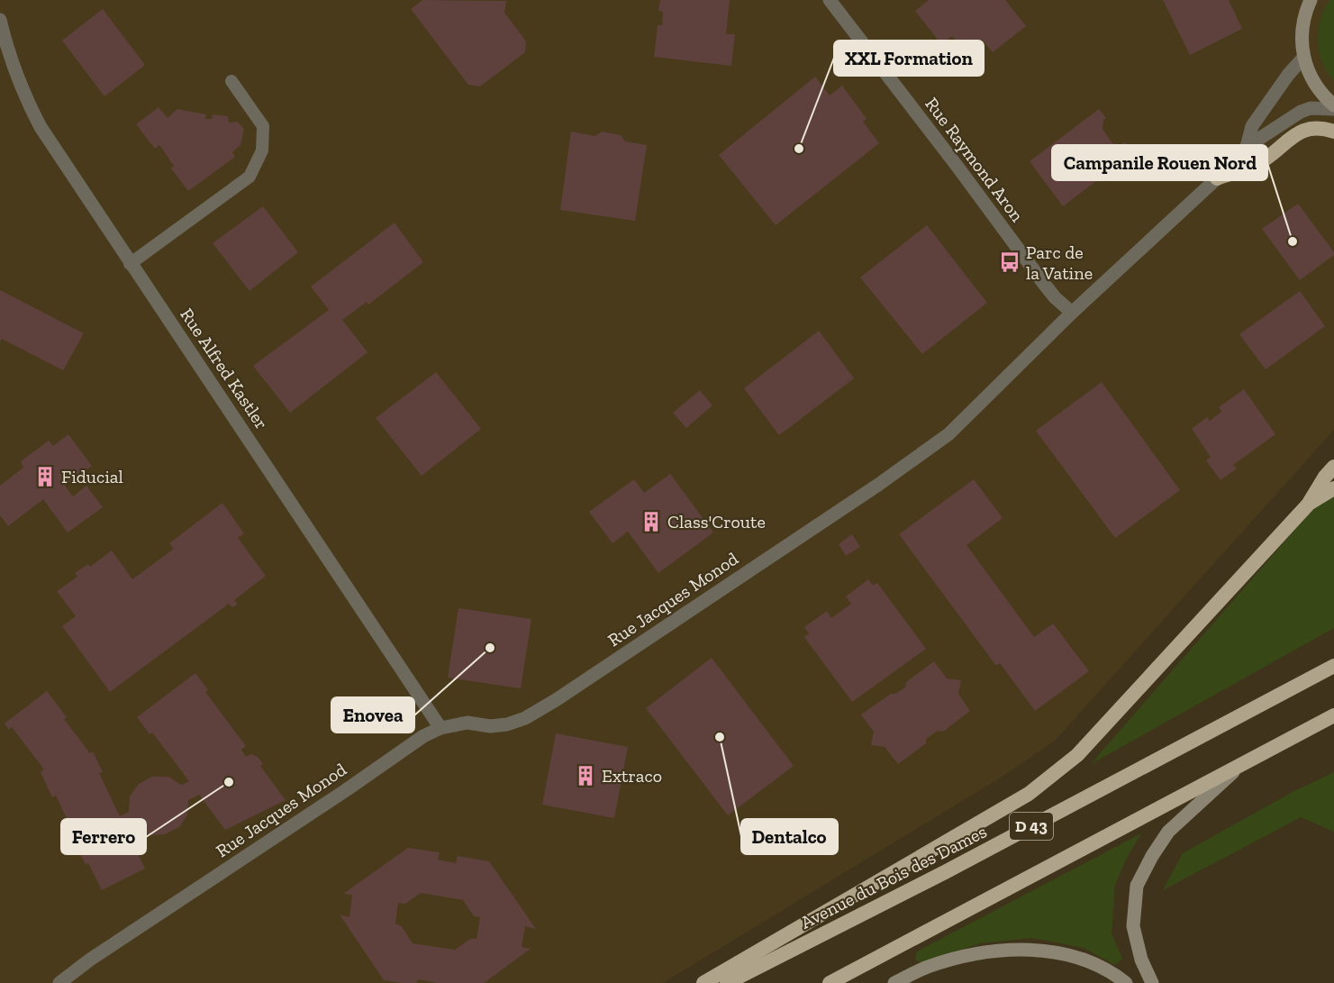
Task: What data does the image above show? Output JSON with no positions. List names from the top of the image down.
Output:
{
  "streets": {
    "highway": ["D 43", "Avenue du Bois des Dames"],
    "street": ["Rue Raymond Aron", "Rue Alfred Kastler", "Rue Jacques Monod"]
  },
  "crossings": [
    ["Rue Raymond Aron", "Rue Jacques Monod"],
    ["Rue Alfred Kastler", "Rue Jacques Monod"]
  ],
  "places": {
    "other": [
      "XXL Formation",
      "Campanile Rouen Nord",
      "Enovea",
      "Dentalco",
      "Ferrero"
    ],
    "bus stop": ["Parc de la Vatine"],
    "building": ["Fiducial", "Class'Croute", "Extraco"]
  }
}
